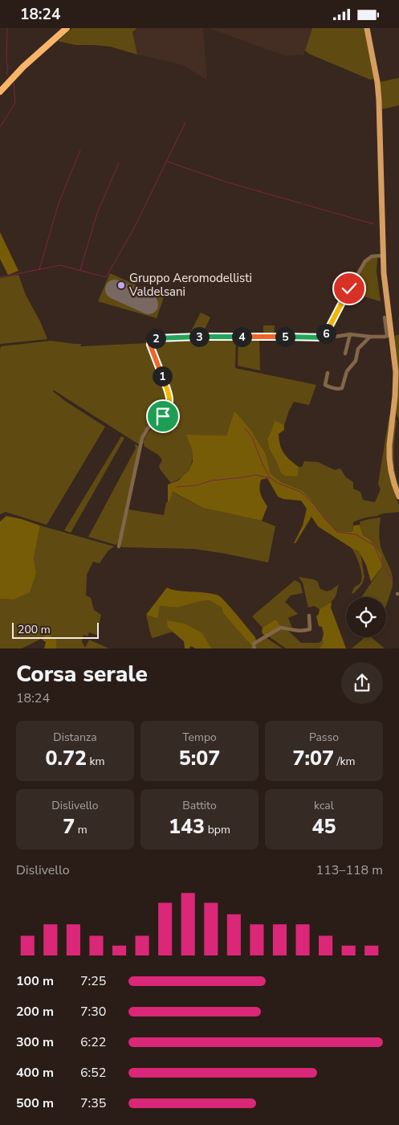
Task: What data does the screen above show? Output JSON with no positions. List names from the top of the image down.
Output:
{
  "places": ["Gruppo Aeromodellisti Valdelsani"],
  "scale_bar": "200 m",
  "page": {
    "status": "18:24",
    "pins": [
      "6",
      "3",
      "4",
      "5",
      "2",
      "1"
    ],
    "scale": "200 m",
    "heading": ["Corsa serale", "18:24"],
    "stats": [
      ["Distanza", "0.72 km"],
      ["Tempo", "5:07"],
      ["Passo", "7:07 /km"],
      ["Dislivello", "7 m"],
      ["Battito", "143 bpm"],
      ["kcal", "45"]
    ],
    "chart": ["Dislivello", "113–118 m"],
    "list": [
      {
        "name": "100 m",
        "note": "7:25"
      },
      {
        "name": "200 m",
        "note": "7:30"
      },
      {
        "name": "300 m",
        "note": "6:22"
      },
      {
        "name": "400 m",
        "note": "6:52"
      },
      {
        "name": "500 m",
        "note": "7:35"
      }
    ]
  }
}
